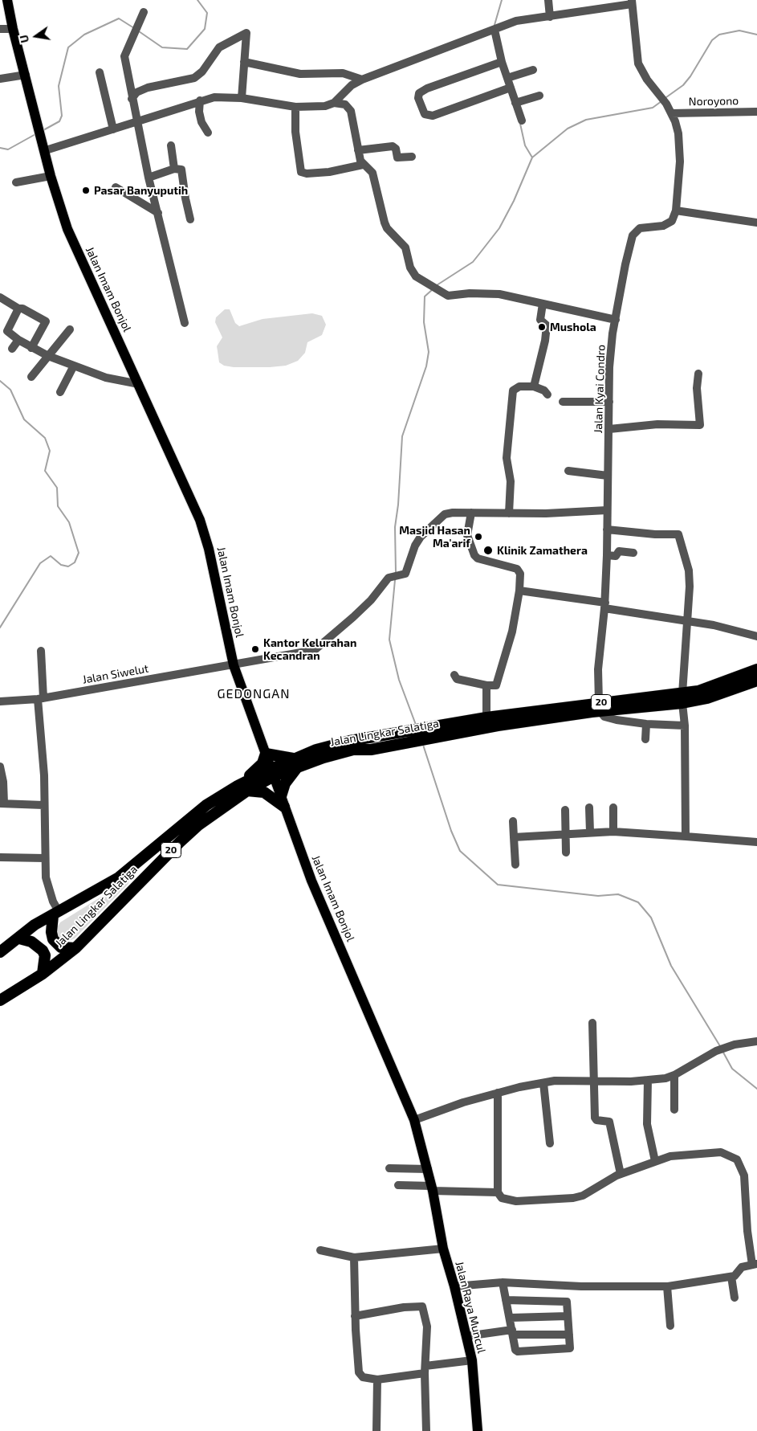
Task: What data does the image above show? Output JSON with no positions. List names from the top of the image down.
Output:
{
  "streets": {
    "highway": ["20", "Jalan Lingkar Salatiga"],
    "main road": ["Jalan Imam Bonjol", "Jalan Raya Muncul"],
    "street": ["Noroyono", "Jalan Kyai Condro", "Jalan Siwelut"]
  },
  "crossings": [
    ["Jalan Imam Bonjol", "Jalan Siwelut"],
    ["Jalan Imam Bonjol", "Jalan Lingkar Salatiga"],
    ["Jalan Imam Bonjol", "Jalan Raya Muncul"],
    ["Jalan Kyai Condro", "Jalan Lingkar Salatiga"]
  ],
  "districts": ["GEDONGAN"],
  "places": [
    "Pasar Banyuputih",
    "Mushola",
    "Masjid Hasan Ma'arif",
    "Klinik Zamathera",
    "Kantor Kelurahan Kecandran"
  ],
  "north": "left"
}
